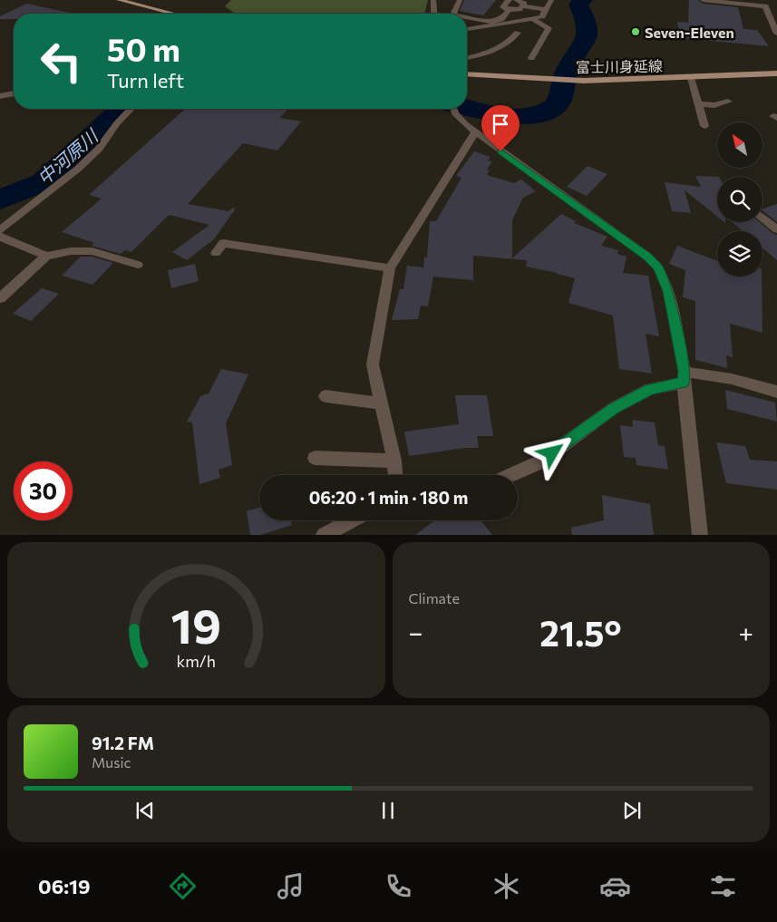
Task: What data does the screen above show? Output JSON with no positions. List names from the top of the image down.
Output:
{
  "streets": {
    "main road": ["富士川身延線"]
  },
  "water": ["中河原川"],
  "places": ["Seven-Eleven"],
  "north": "top left",
  "page": {
    "turn": ["50 m", "Turn left"],
    "limit": "30",
    "trip": "06:20 · 1 min · 180 m",
    "tile": "Climate",
    "heat": ["−", "21.5°", "+"],
    "song": ["91.2 FM", "Music"],
    "tabs": "06:19",
    "gauge": ["19", "km/h"]
  }
}
